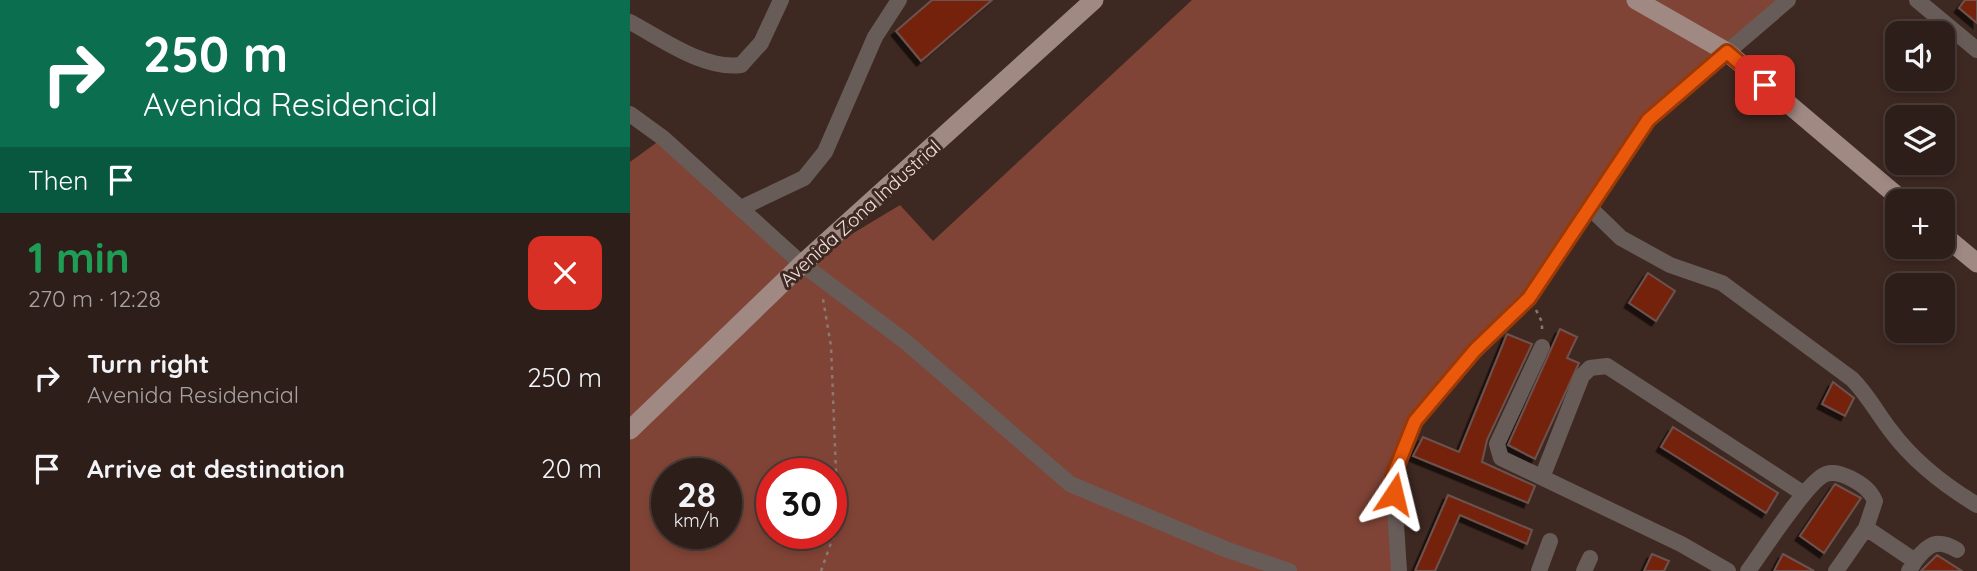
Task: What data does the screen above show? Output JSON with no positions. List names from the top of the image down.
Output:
{
  "streets": {
    "main road": ["Avenida Zona Industrial"]
  },
  "page": {
    "turn": ["250 m", "Avenida Residencial"],
    "map_buttons": ["+", "−"],
    "then": "Then",
    "heading": ["1 min", "270 m · 12:28"],
    "list": [
      {
        "name": "Turn right",
        "note": "Avenida Residencial",
        "value": "250 m"
      },
      {
        "name": "Arrive at destination",
        "value": "20 m"
      }
    ],
    "speed": "28 km/h",
    "limit": "30"
  }
}
